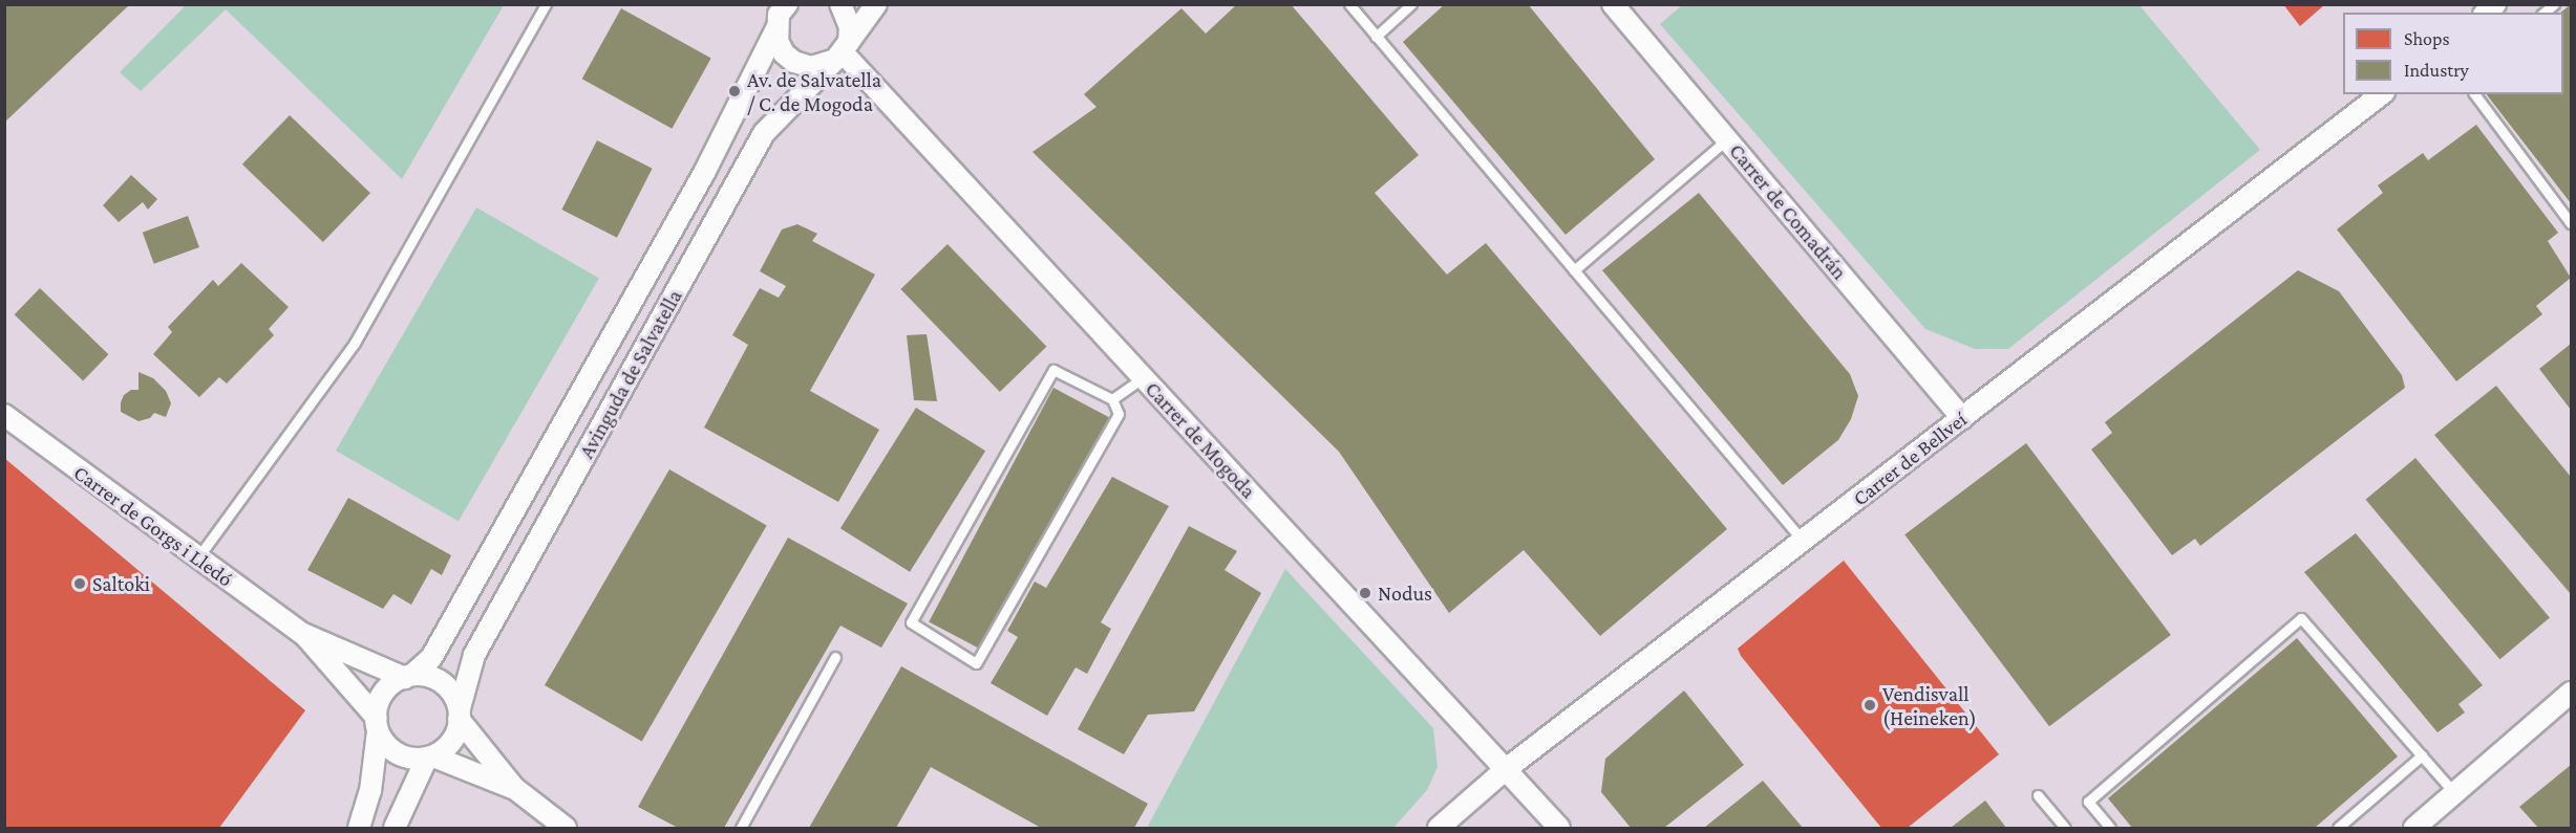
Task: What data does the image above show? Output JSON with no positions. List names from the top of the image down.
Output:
{
  "streets": {
    "street": [
      "Carrer de Comadrán",
      "Avinguda de Salvatella",
      "Carrer de Mogoda",
      "Carrer de Bellveí",
      "Carrer de Gorgs i Lledó"
    ]
  },
  "crossings": [
    ["Carrer de Comadrán", "Carrer de Bellveí"],
    ["Avinguda de Salvatella", "Carrer de Mogoda"],
    ["Avinguda de Salvatella", "Carrer de Gorgs i Lledó"],
    ["Carrer de Mogoda", "Carrer de Bellveí"]
  ],
  "places": [
    "Av. de Salvatella / C. de Mogoda",
    "Saltoki",
    "Nodus",
    "Vendisvall (Heineken)"
  ],
  "legend": ["Shops", "Industry"]
}
